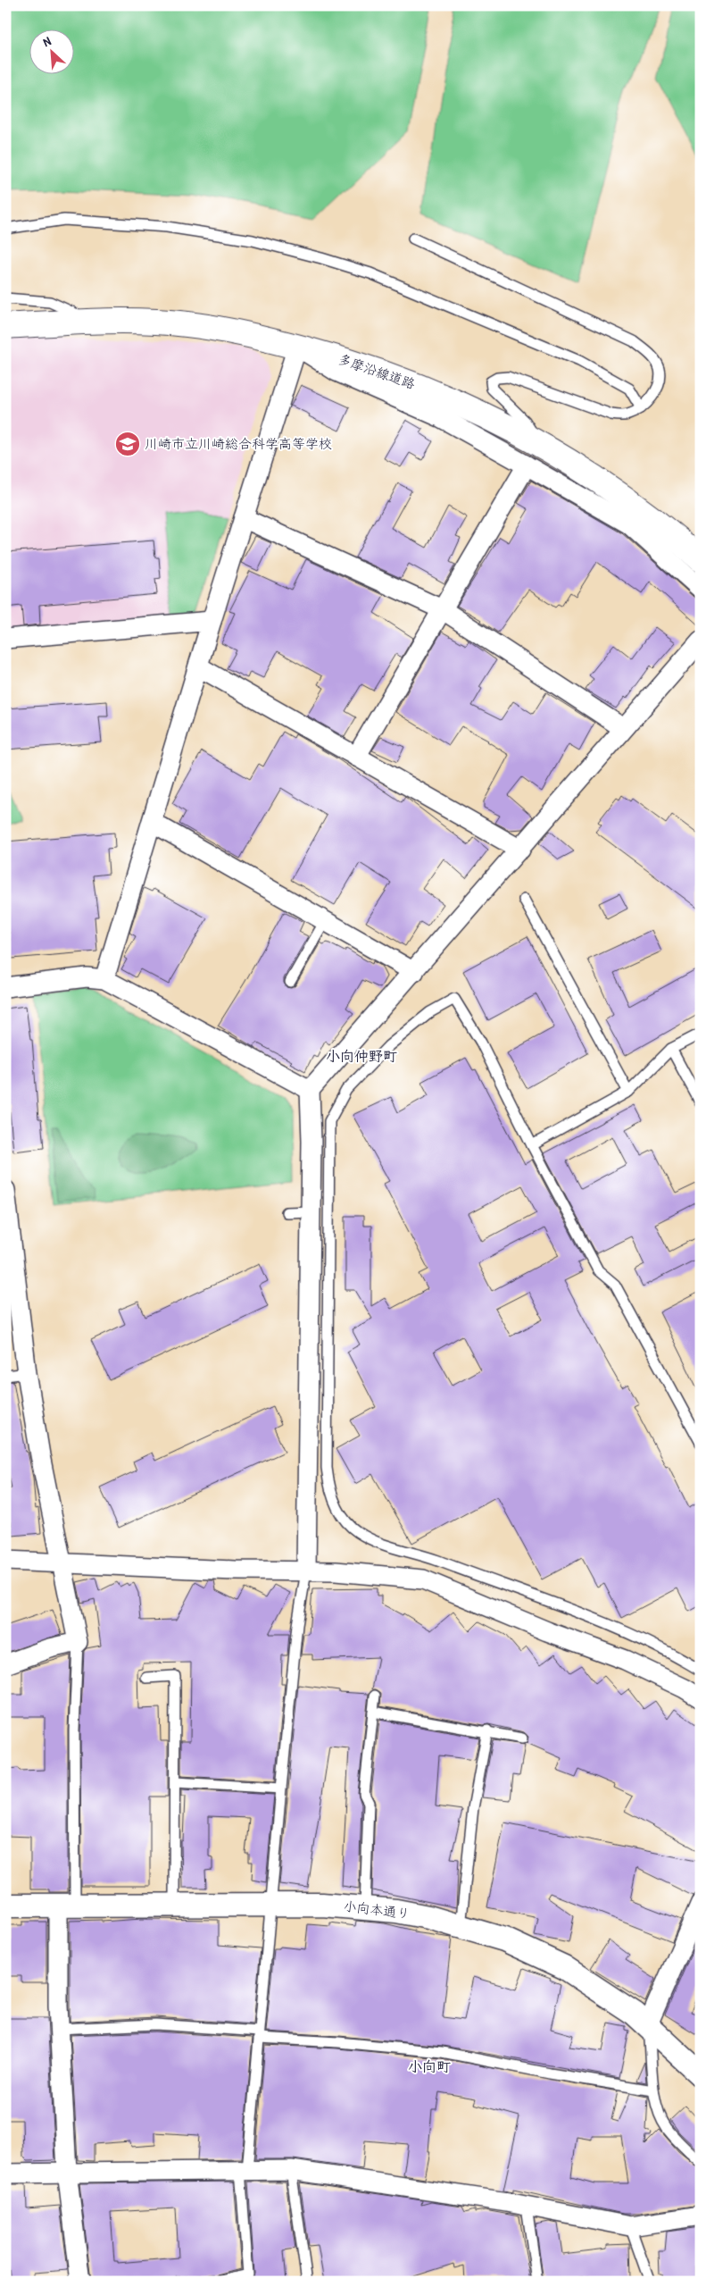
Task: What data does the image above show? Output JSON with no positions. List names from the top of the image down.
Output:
{
  "streets": {
    "main road": ["多摩沿線道路"],
    "street": ["小向本通り"]
  },
  "districts": ["小向仲野町", "小向町"],
  "places": {
    "school or university": ["川崎市立川崎総合科学高等学校"]
  },
  "north": "top left"
}
